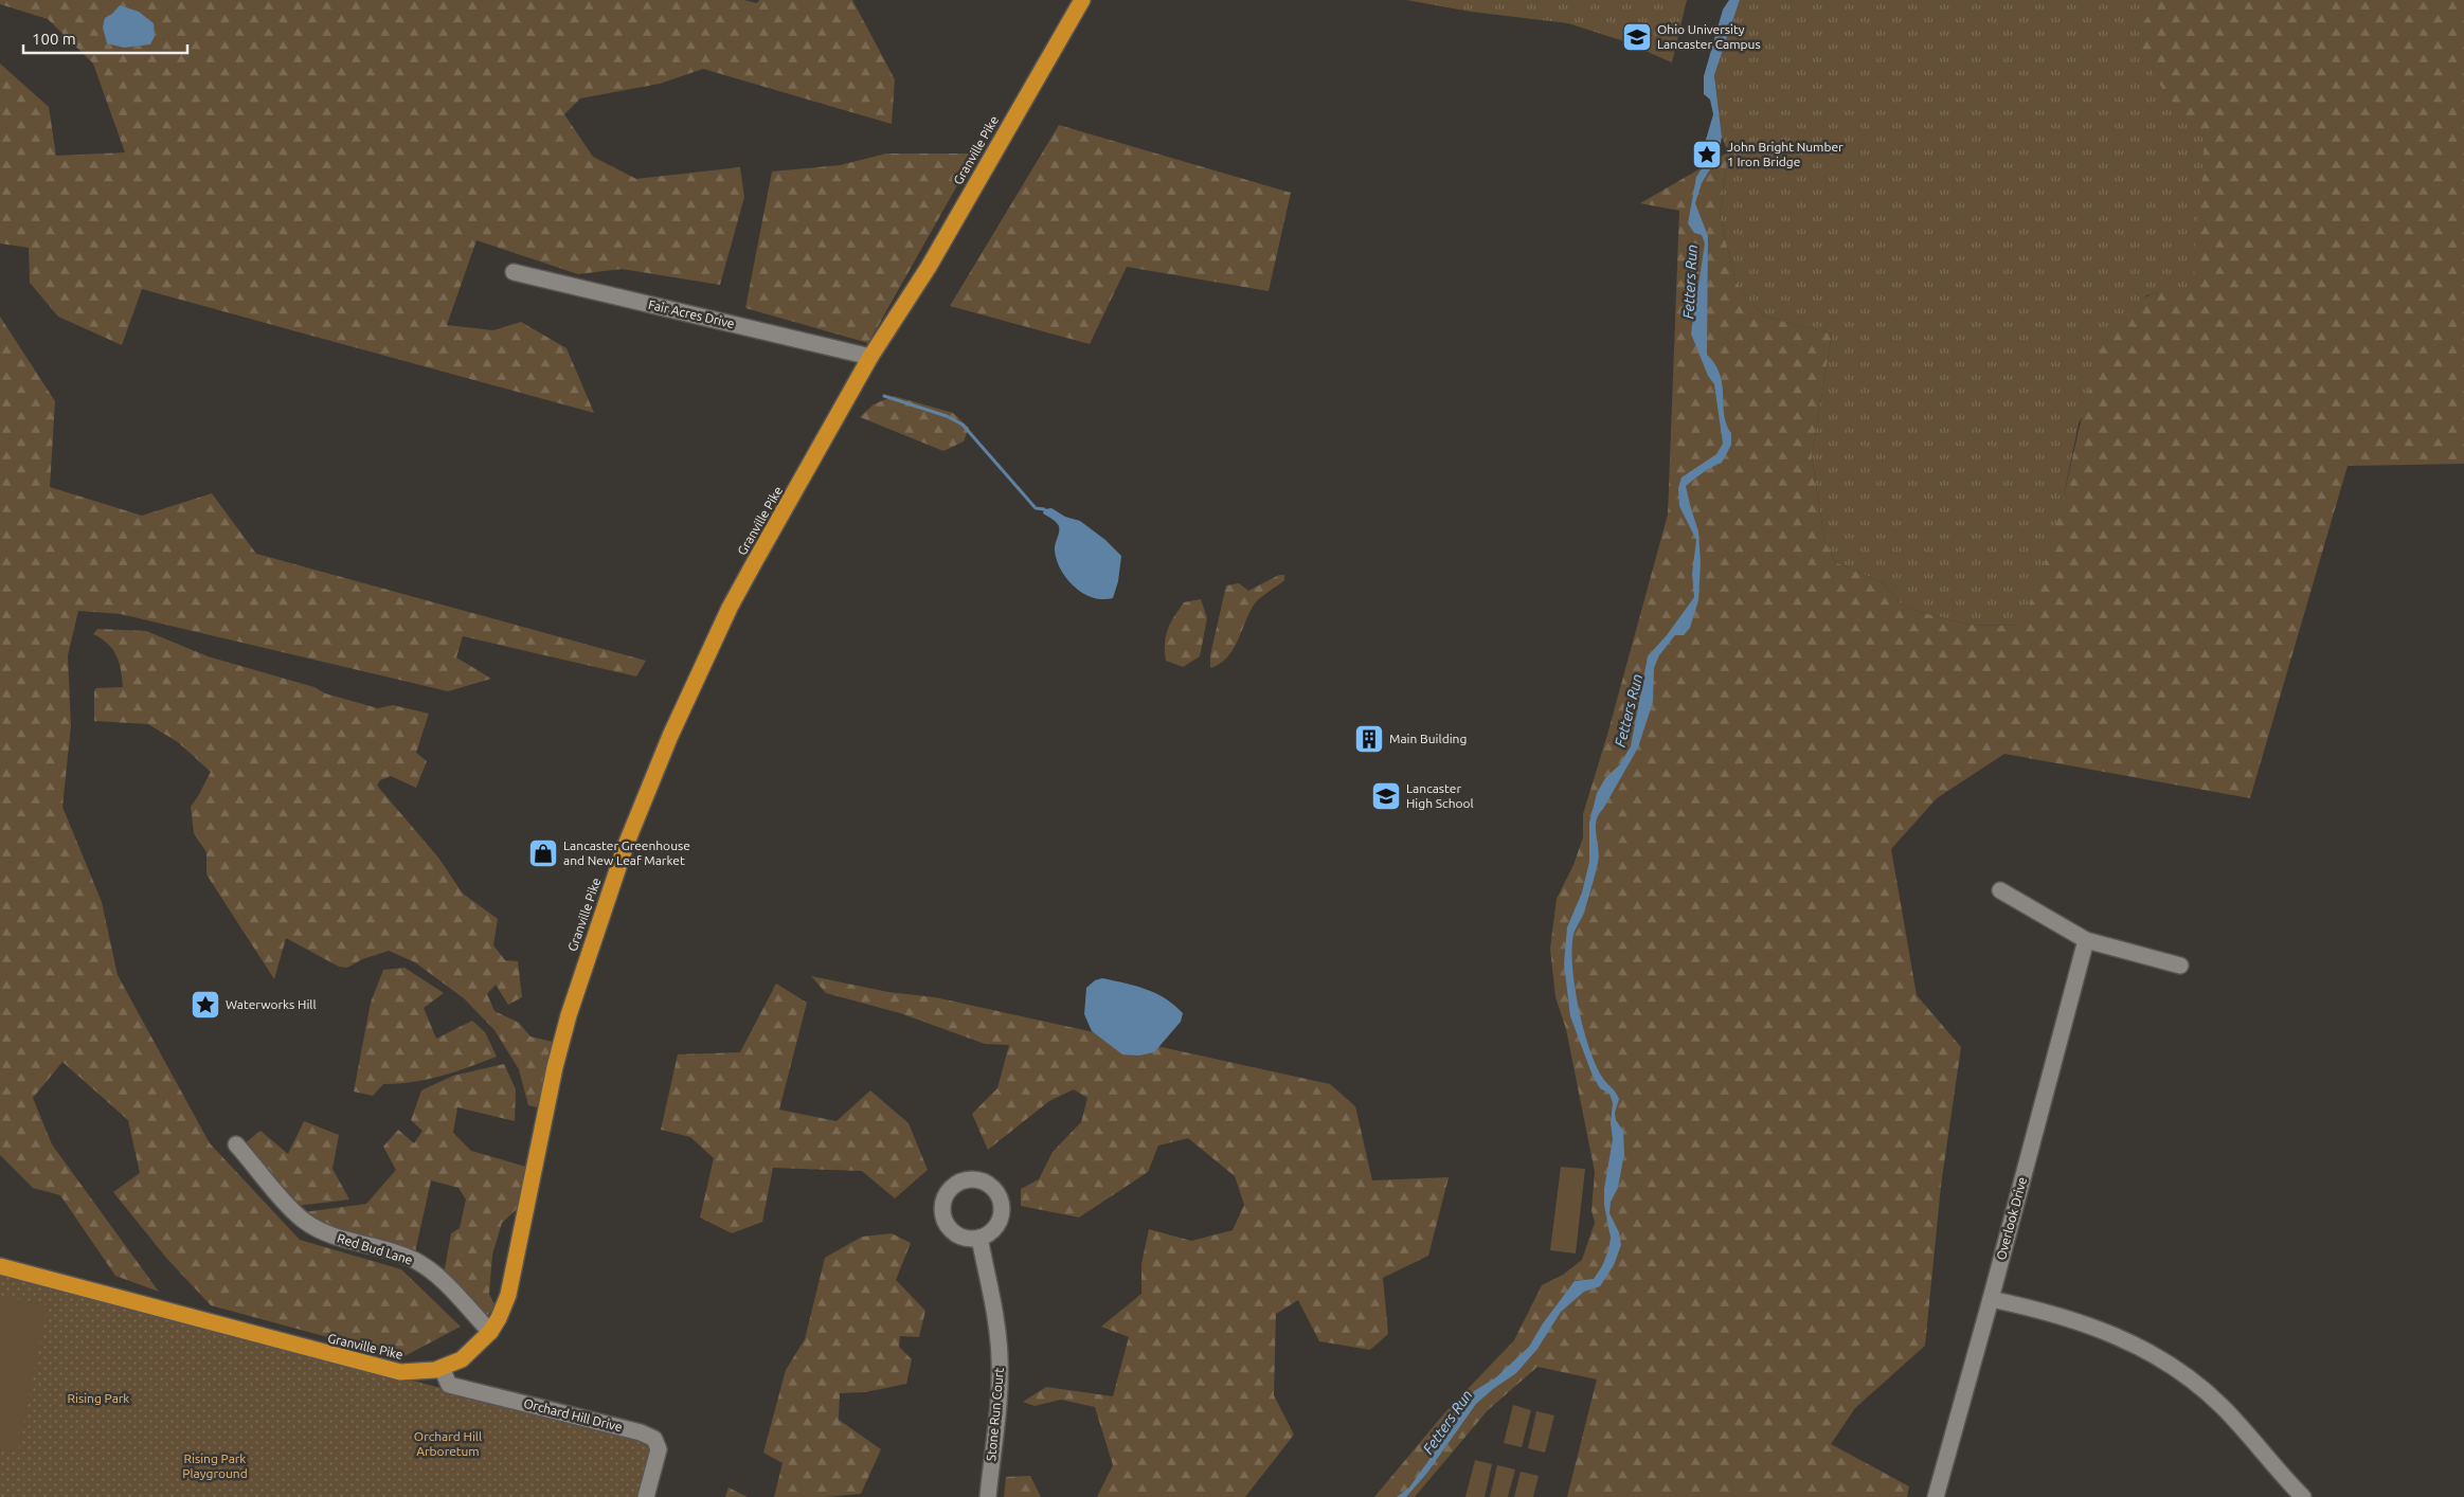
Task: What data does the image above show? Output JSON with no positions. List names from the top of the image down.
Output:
{
  "streets": {
    "highway": ["Granville Pike"],
    "street": [
      "Fair Acres Drive",
      "Overlook Drive",
      "Red Bud Lane",
      "Stone Run Court",
      "Orchard Hill Drive"
    ]
  },
  "crossings": [
    ["Granville Pike", "Fair Acres Drive"],
    ["Granville Pike", "Red Bud Lane"],
    ["Granville Pike", "Orchard Hill Drive"]
  ],
  "water": ["Fetters Run"],
  "parks": ["Rising Park", "Orchard Hill Arboretum", "Rising Park Playground"],
  "places": {
    "school or university": ["Ohio University Lancaster Campus", "Lancaster High School"],
    "place": ["John Bright Number 1 Iron Bridge", "Waterworks Hill"],
    "building": ["Main Building"],
    "shop": ["Lancaster Greenhouse and New Leaf Market"]
  },
  "scale_bar": "100 m"
}
